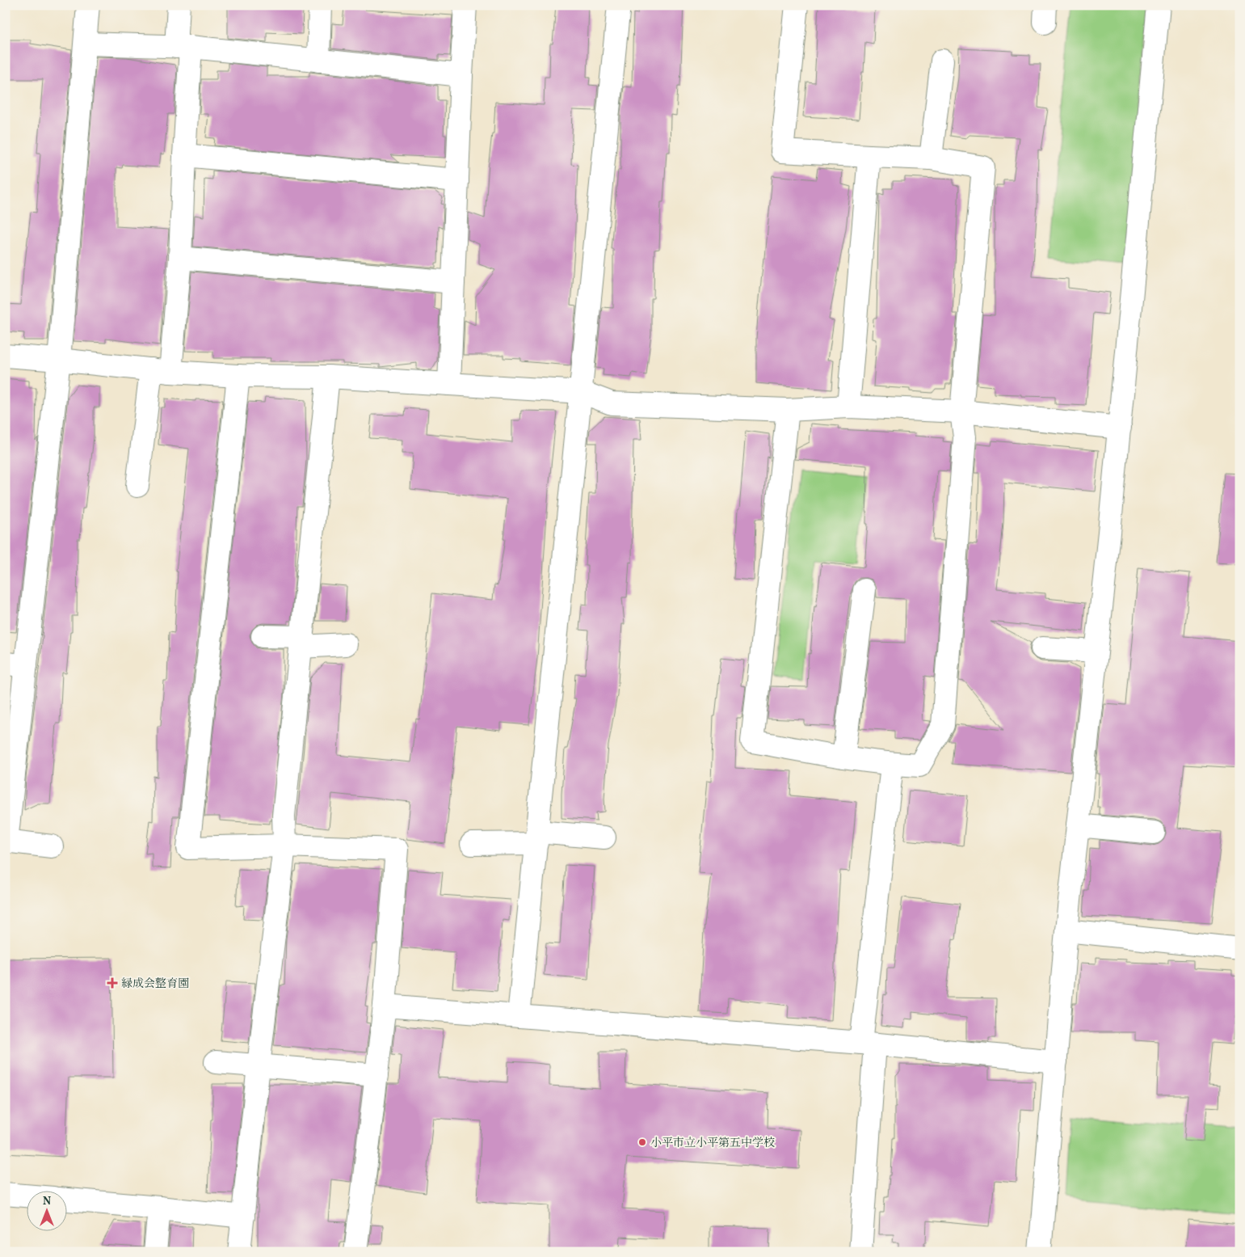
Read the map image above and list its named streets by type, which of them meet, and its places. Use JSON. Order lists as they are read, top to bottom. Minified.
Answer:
{"places":{"health":["緑成会整育園"],"other":["小平市立小平第五中学校"]},"north":"top"}
